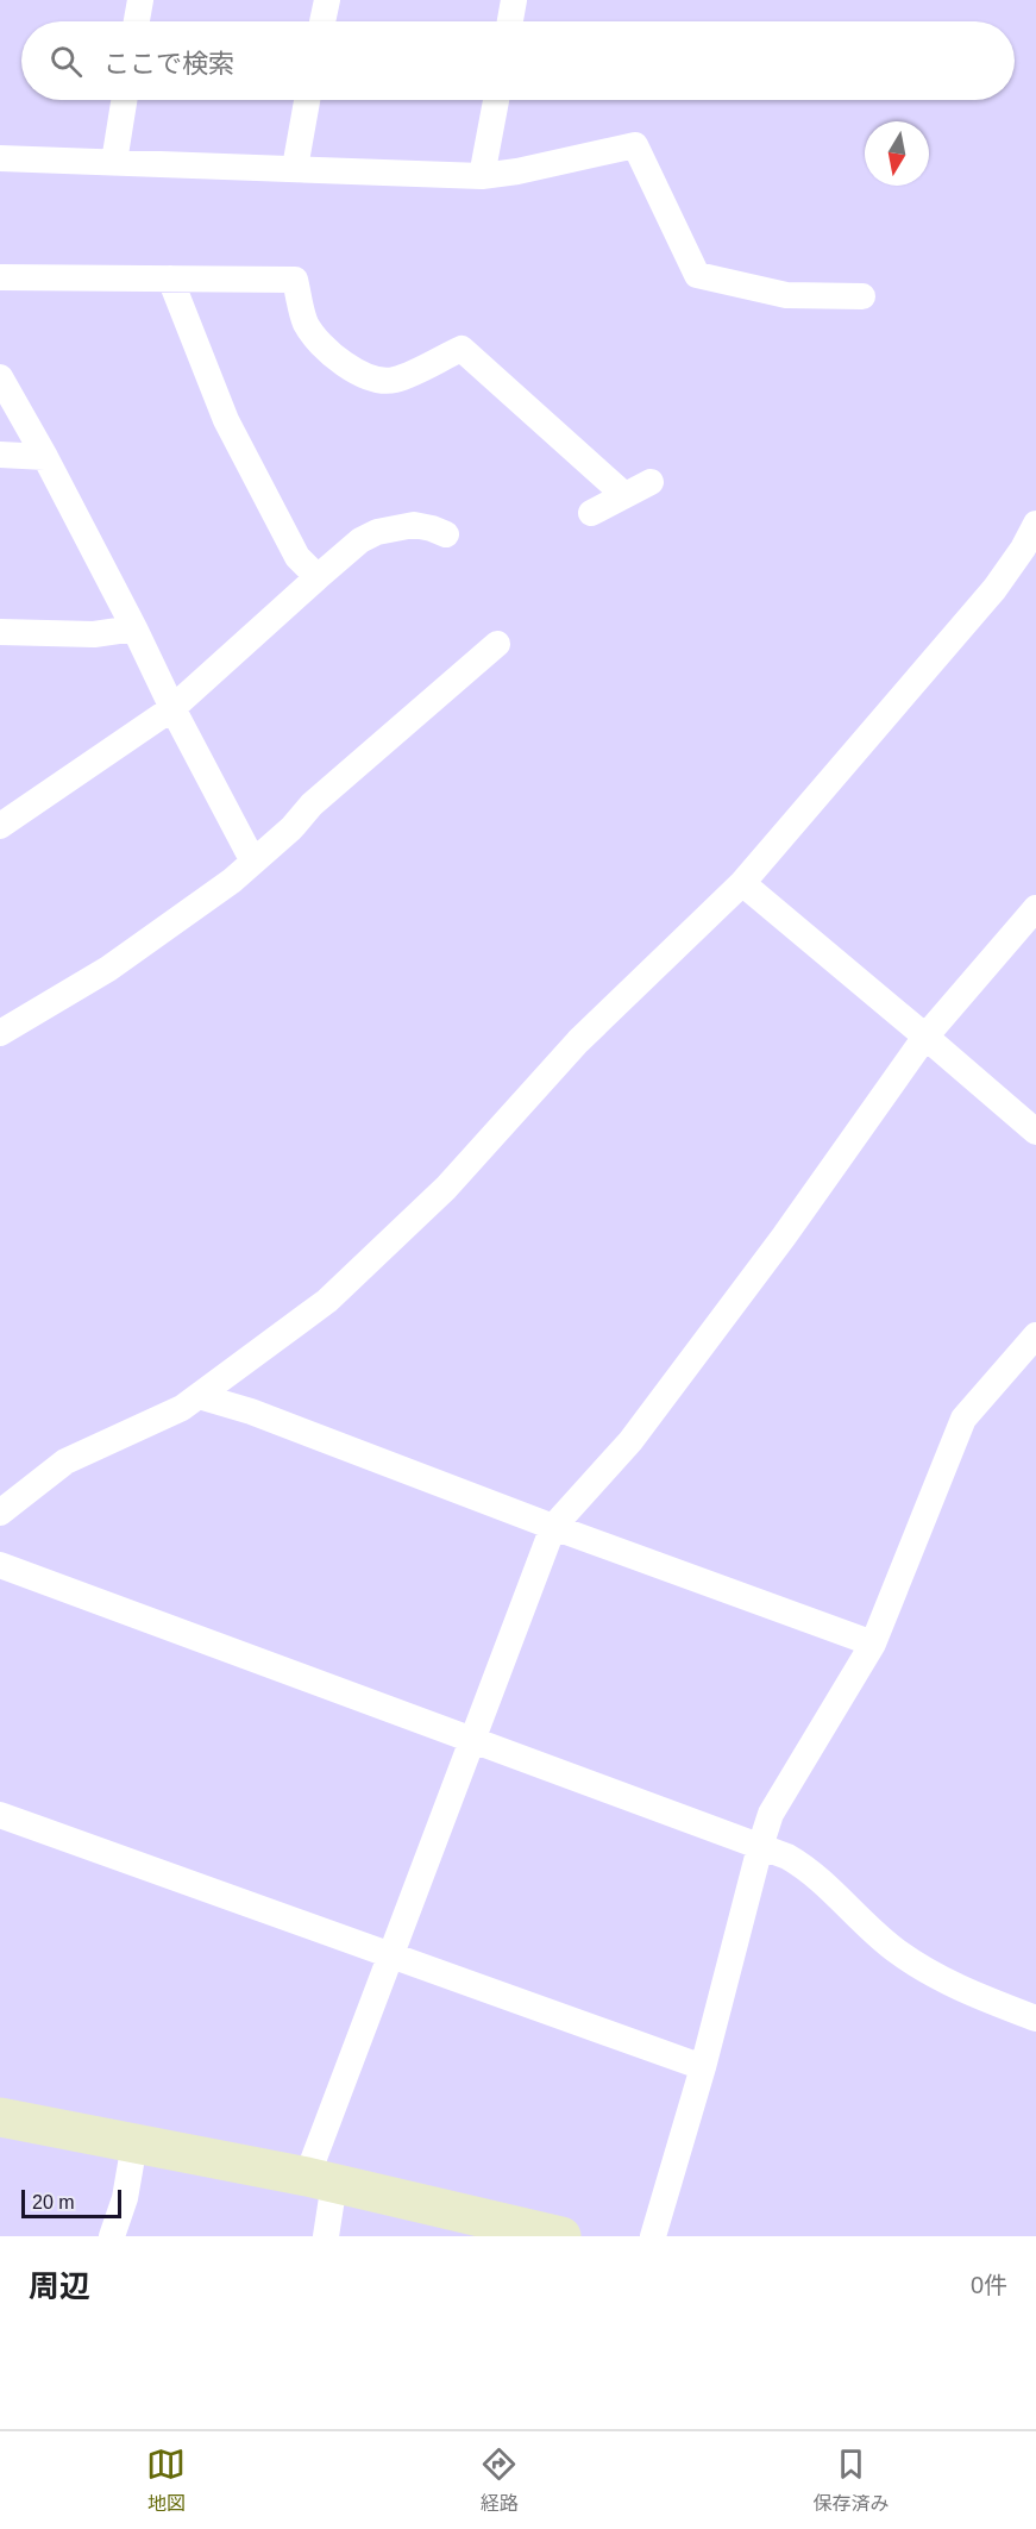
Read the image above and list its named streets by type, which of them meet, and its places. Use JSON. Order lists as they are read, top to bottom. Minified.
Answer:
{"scale_bar":"20 m","north":"bottom","page":{"search":"ここで検索","scale":"20 m","heading":["周辺","0件"],"nav":["地図","経路","保存済み"]}}
